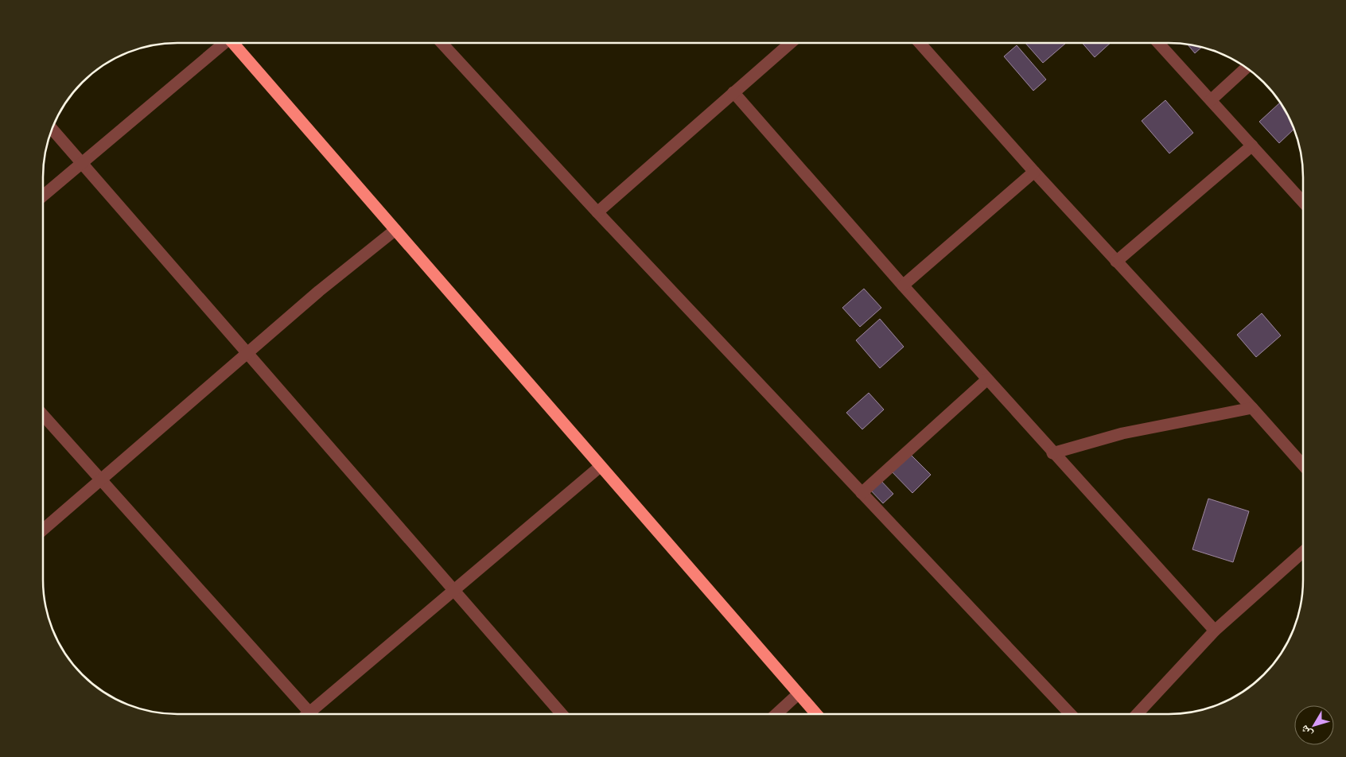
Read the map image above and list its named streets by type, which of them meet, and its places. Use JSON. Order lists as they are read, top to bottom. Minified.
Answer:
{"north":"bottom left"}
